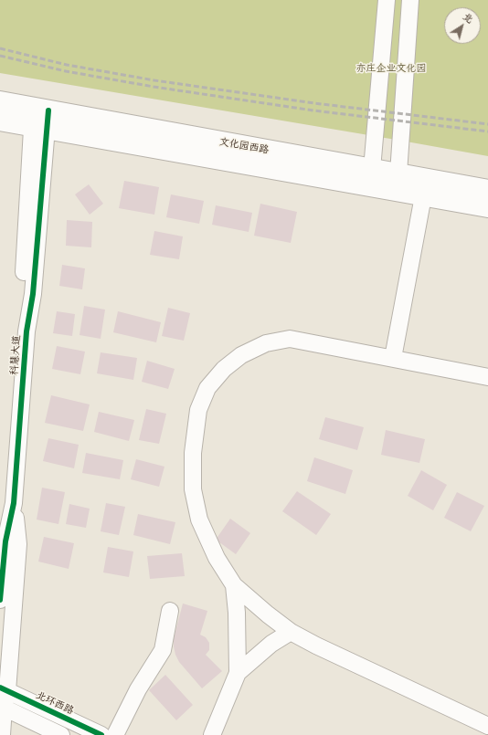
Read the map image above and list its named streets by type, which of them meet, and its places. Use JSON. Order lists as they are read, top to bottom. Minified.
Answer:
{"streets":{"main road":["文化园西路"],"street":["科慧大道","北环西路"]},"crossings":[["文化园西路","科慧大道"],["科慧大道","北环西路"]],"parks":["亦庄企业文化园"],"north":"top right"}
